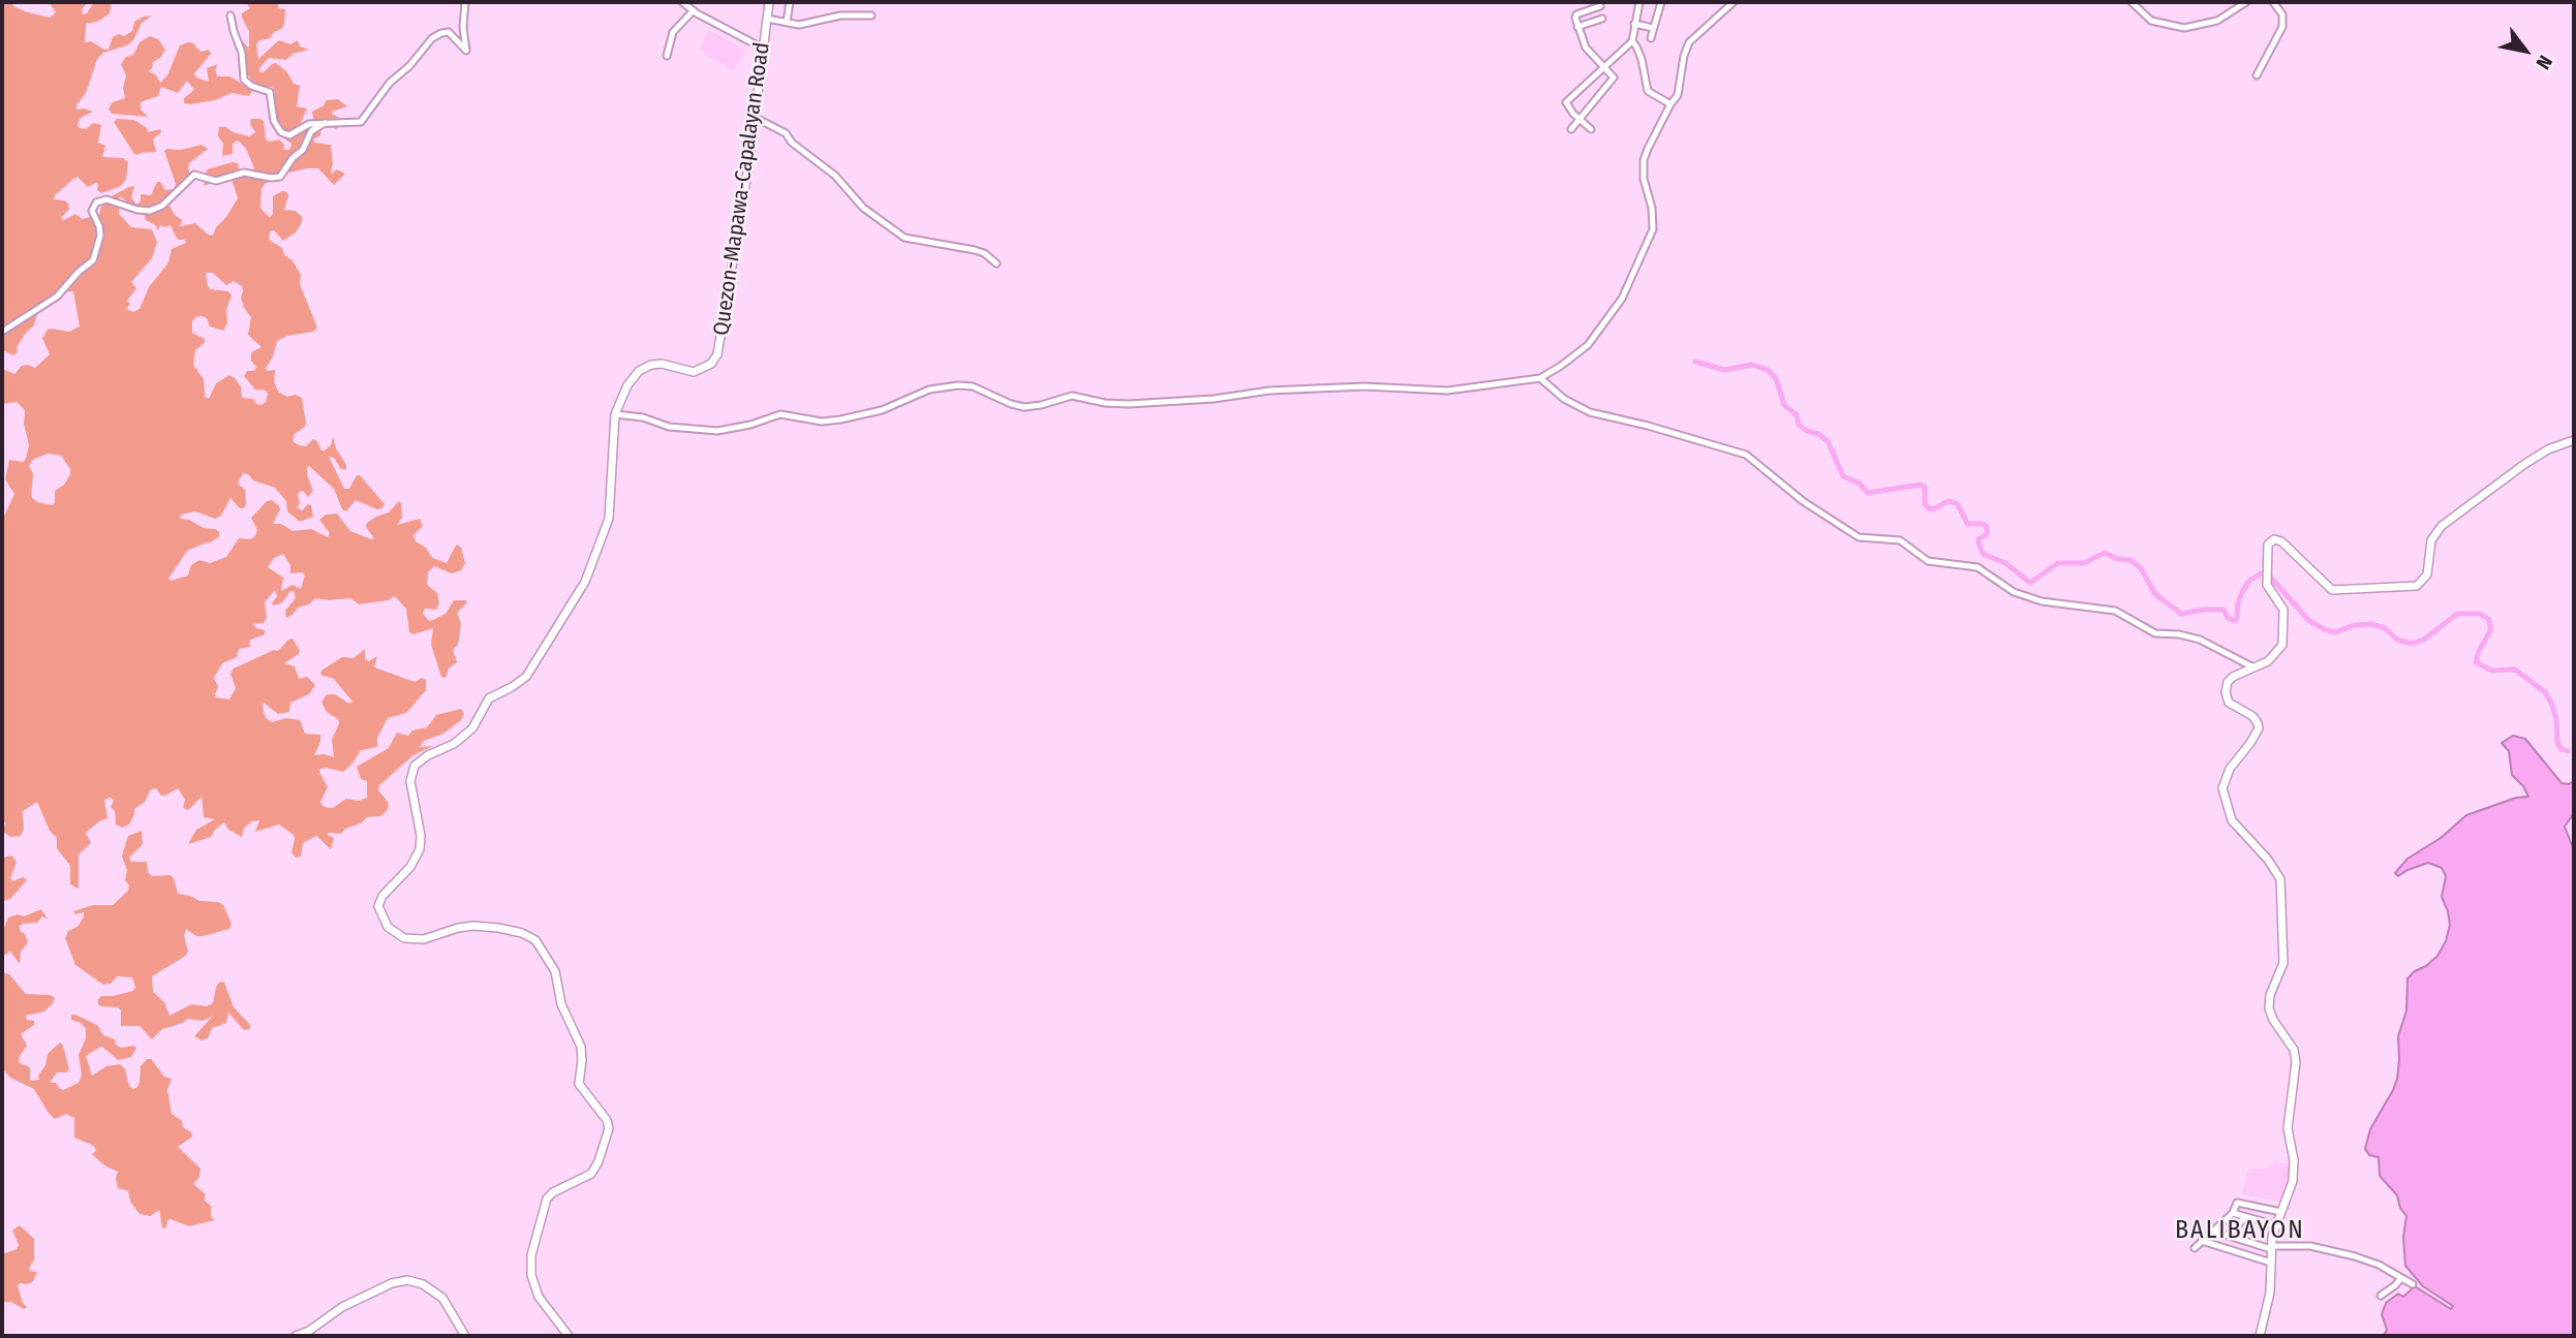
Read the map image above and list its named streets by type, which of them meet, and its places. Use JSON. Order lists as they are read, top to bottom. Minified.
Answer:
{"streets":{"main road":["Quezon-Mapawa-Capalayan Road"]},"districts":["BALIBAYON"],"north":"bottom right"}
